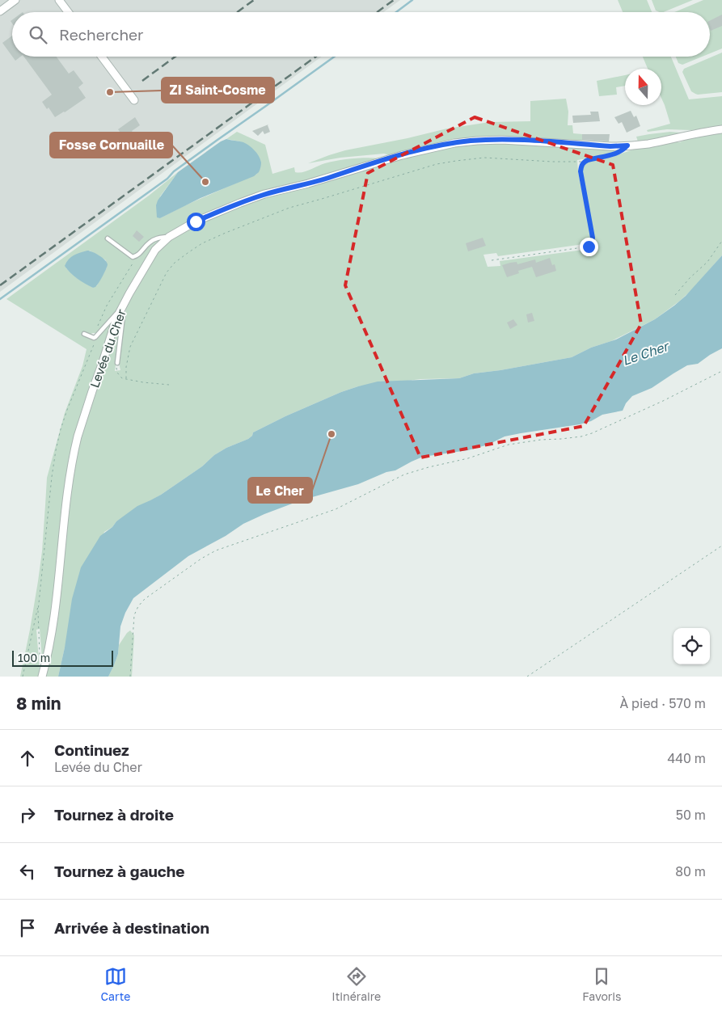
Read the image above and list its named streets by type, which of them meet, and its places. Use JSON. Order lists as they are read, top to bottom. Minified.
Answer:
{"streets":{"street":["Levée du Cher"]},"water":["Le Cher"],"places":["ZI Saint-Cosme","Fosse Cornuaille","Le Cher"],"scale_bar":"100 m","north":"top","page":{"search":"Rechercher","scale":"100 m","heading":["8 min","À pied · 570 m"],"list":[["Continuez","Levée du Cher","440 m"],["Tournez à droite","50 m"],["Tournez à gauche","80 m"],"Arrivée à destination"],"nav":["Carte","Itinéraire","Favoris"]}}
